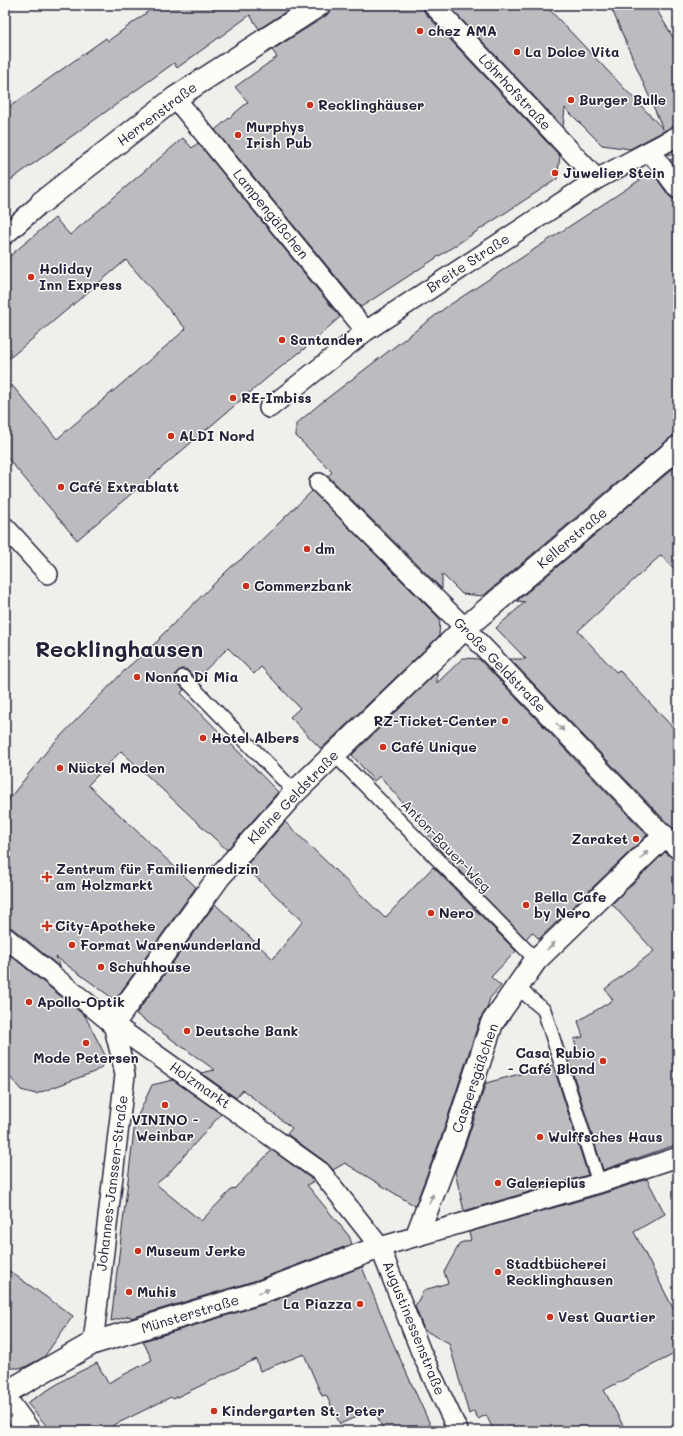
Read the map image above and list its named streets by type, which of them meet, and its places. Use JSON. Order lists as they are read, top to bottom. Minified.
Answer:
{"streets":{"street":["Löhrhofstraße","Herrenstraße","Lampengäßchen","Breite Straße","Kellerstraße","Große Geldstraße","Kleine Geldstraße","Caspersgäßchen","Holzmarkt","Johannes-Janssen-Straße","Münsterstraße","Augustinessenstraße"],"lane":["Anton-Bauer-Weg"]},"crossings":[["Löhrhofstraße","Breite Straße"],["Herrenstraße","Lampengäßchen"],["Lampengäßchen","Breite Straße"],["Kellerstraße","Große Geldstraße"],["Kellerstraße","Kleine Geldstraße"],["Große Geldstraße","Kleine Geldstraße"],["Große Geldstraße","Caspersgäßchen"],["Kleine Geldstraße","Anton-Bauer-Weg"],["Kleine Geldstraße","Holzmarkt"],["Kleine Geldstraße","Johannes-Janssen-Straße"],["Anton-Bauer-Weg","Caspersgäßchen"],["Holzmarkt","Johannes-Janssen-Straße"],["Holzmarkt","Münsterstraße"],["Holzmarkt","Augustinessenstraße"],["Johannes-Janssen-Straße","Münsterstraße"],["Münsterstraße","Augustinessenstraße"]],"one_way":["Große Geldstraße","Caspersgäßchen","Münsterstraße"],"districts":["Recklinghausen"],"places":{"other":["chez AMA","La Dolce Vita","Burger Bulle","Recklinghäuser","Murphys Irish Pub","Juwelier Stein","Holiday Inn Express","Santander","RE-Imbiss","ALDI Nord","Café Extrablatt","dm","Commerzbank","Nonna Di Mia","RZ-Ticket-Center","Hotel Albers","Café Unique","Nückel Moden","Zaraket","Bella Cafe by Nero","Nero","Format Warenwunderland","Schuhhouse","Apollo-Optik","Deutsche Bank","Mode Petersen","Casa Rubio - Café Blond","VININO - Weinbar","Wulffsches Haus","Galerieplus","Museum Jerke","Stadtbücherei Recklinghausen","Muhis","La Piazza","Vest Quartier","Kindergarten St. Peter"],"health":["Zentrum für Familienmedizin am Holzmarkt","City-Apotheke"]}}
